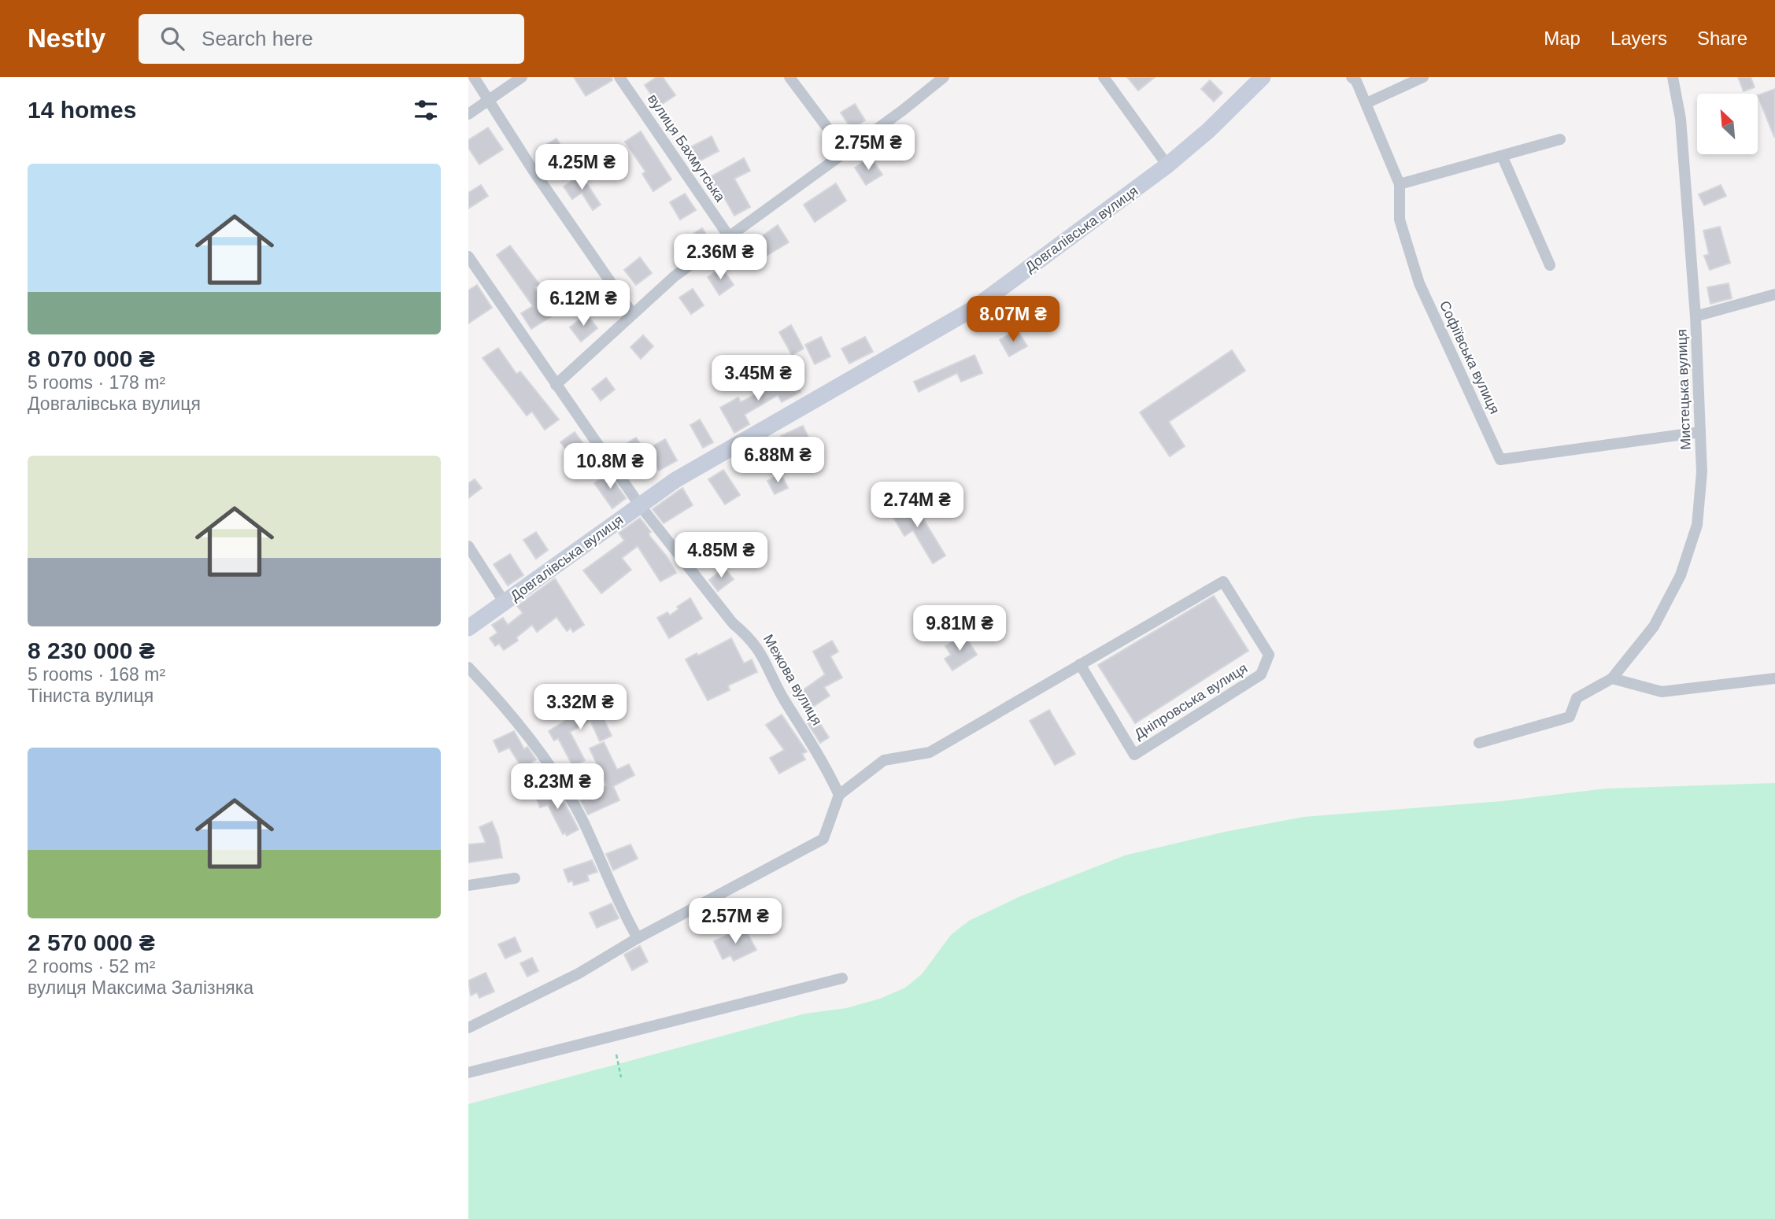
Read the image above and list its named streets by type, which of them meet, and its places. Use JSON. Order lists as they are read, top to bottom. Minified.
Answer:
{"streets":{"street":["вулиця Бахмутська","Довгалівська вулиця","Софіївська вулиця","Мистецька вулиця","Межова вулиця","Дніпровська вулиця"]},"crossings":[["Довгалівська вулиця","Межова вулиця"],["Софіївська вулиця","Мистецька вулиця"],["Межова вулиця","Дніпровська вулиця"]],"north":"top left","page":{"header":"Nestly","search":"Search here","nav":["Map","Layers","Share"],"heading":"14 homes","price":["2.75M ₴","4.25M ₴","2.36M ₴","6.12M ₴","8.07M ₴","3.45M ₴","6.88M ₴","10.8M ₴","2.74M ₴","4.85M ₴","9.81M ₴","3.32M ₴","8.23M ₴","2.57M ₴"],"list":[{"name":"8 070 000 ₴","note":"5 rooms · 178 m² · Довгалівська вулиця"},{"name":"8 230 000 ₴","note":"5 rooms · 168 m² · Тіниста вулиця"},{"name":"2 570 000 ₴","note":"2 rooms · 52 m² · вулиця Максима Залізняка"}]}}
